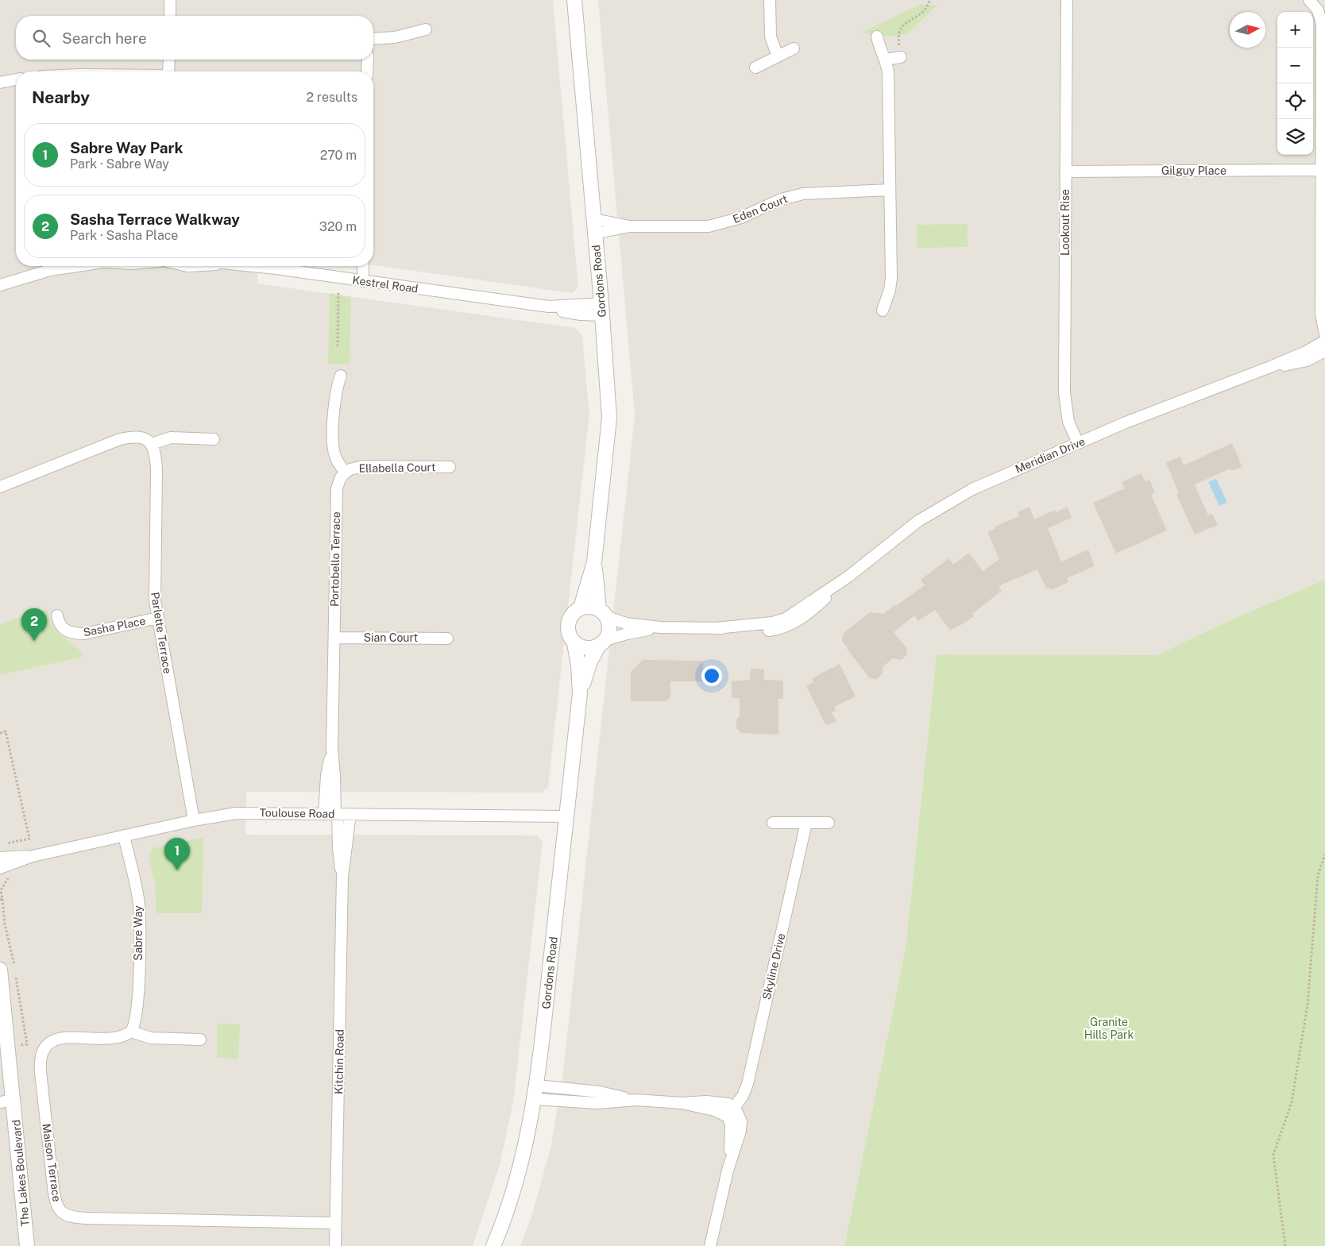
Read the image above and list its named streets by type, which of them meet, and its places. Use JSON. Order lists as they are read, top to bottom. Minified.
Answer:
{"streets":{"street":["Gilguy Place","Eden Court","Lookout Rise","Gordons Road","Kestrel Road","Meridian Drive","Ellabella Court","Portobello Terrace","Sasha Place","Parlette Terrace","Sian Court","Toulouse Road","Sabre Way","Skyline Drive","Kitchin Road","Maison Terrace","The Lakes Boulevard"]},"crossings":[["Gilguy Place","Lookout Rise"],["Eden Court","Gordons Road"],["Lookout Rise","Meridian Drive"],["Gordons Road","Kestrel Road"],["Gordons Road","Meridian Drive"],["Gordons Road","Toulouse Road"],["Ellabella Court","Portobello Terrace"],["Portobello Terrace","Sian Court"],["Portobello Terrace","Toulouse Road"],["Portobello Terrace","Kitchin Road"],["Sasha Place","Parlette Terrace"],["Parlette Terrace","Toulouse Road"],["Toulouse Road","Sabre Way"],["Toulouse Road","Kitchin Road"],["Sabre Way","Maison Terrace"],["Kitchin Road","Maison Terrace"]],"parks":["Granite Hills Park"],"north":"right","page":{"map_buttons":["+","−"],"search":"Search here","heading":["Nearby","2 results"],"list":[{"mark":"1","name":"Sabre Way Park","note":"Park · Sabre Way","value":"270 m"},{"mark":"2","name":"Sasha Terrace Walkway","note":"Park · Sasha Place","value":"320 m"}],"pins":["2","1"]}}
